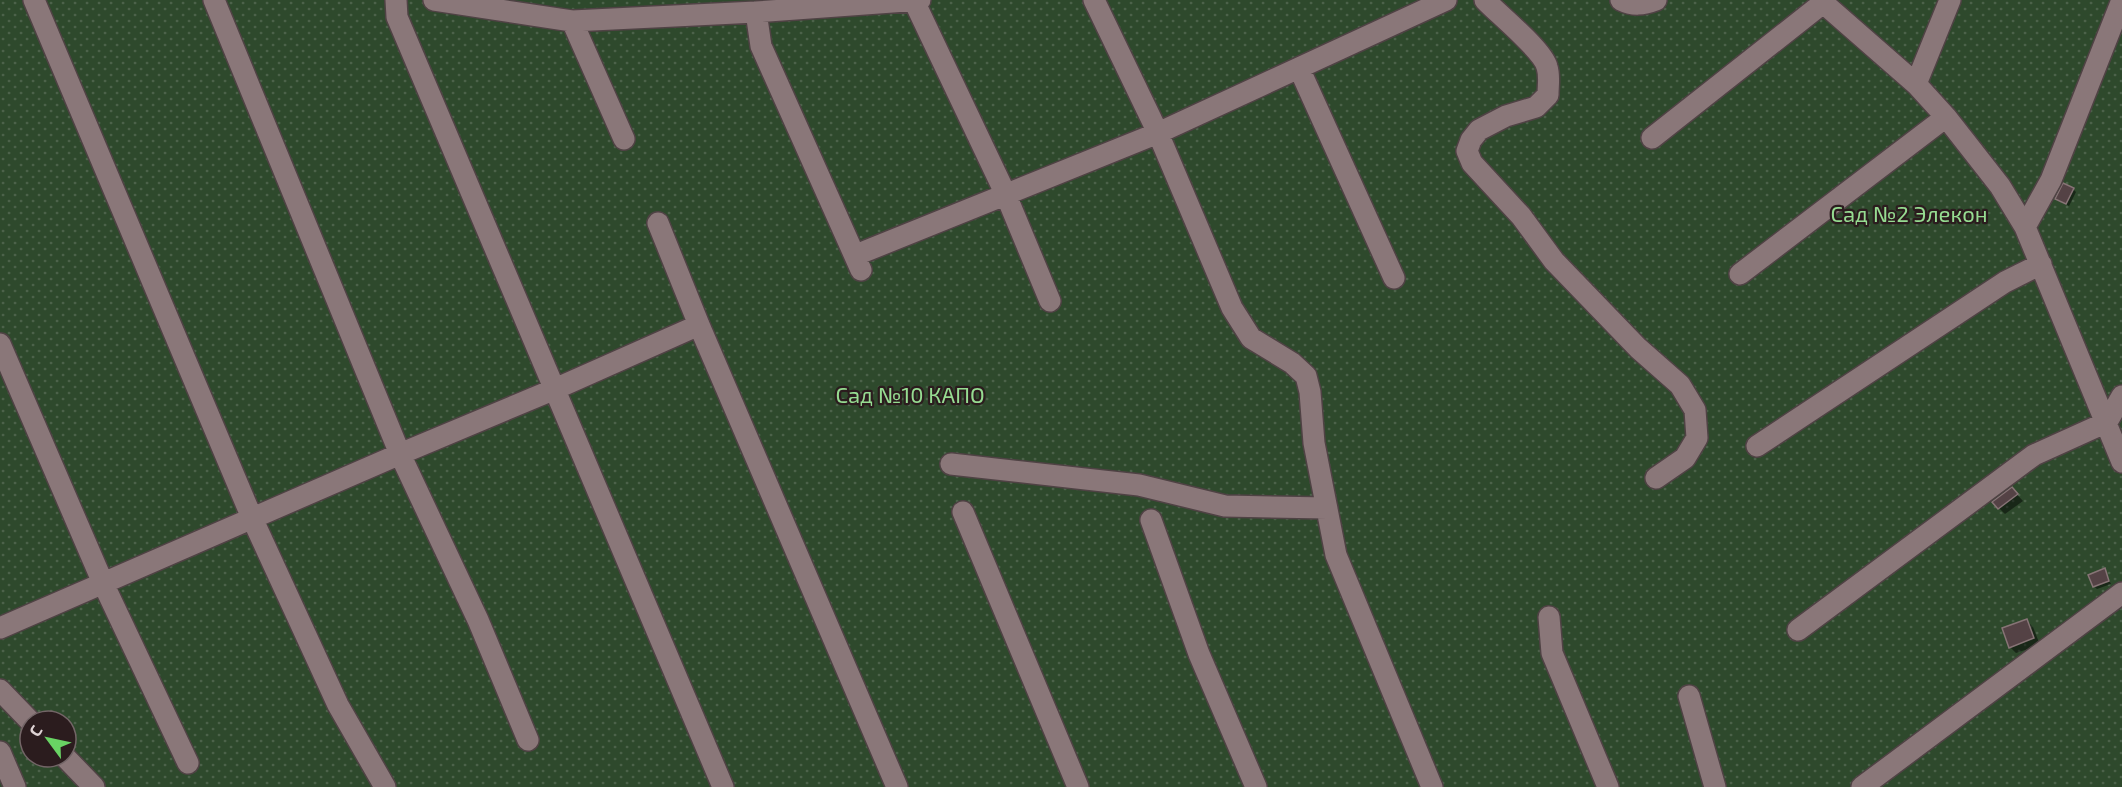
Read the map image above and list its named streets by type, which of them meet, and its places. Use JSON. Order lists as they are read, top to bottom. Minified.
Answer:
{"parks":["Сад №2 Элекон","Сад №10 КАПО"],"north":"top left"}
